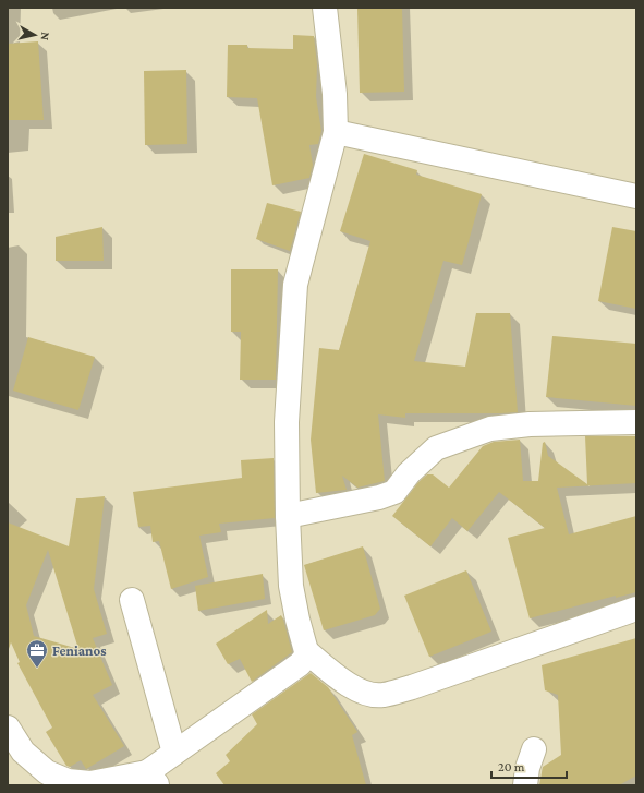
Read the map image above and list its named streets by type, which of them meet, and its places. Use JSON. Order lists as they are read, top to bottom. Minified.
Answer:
{"places":{"office":["Fenianos"]},"scale_bar":"20 m","north":"right"}
